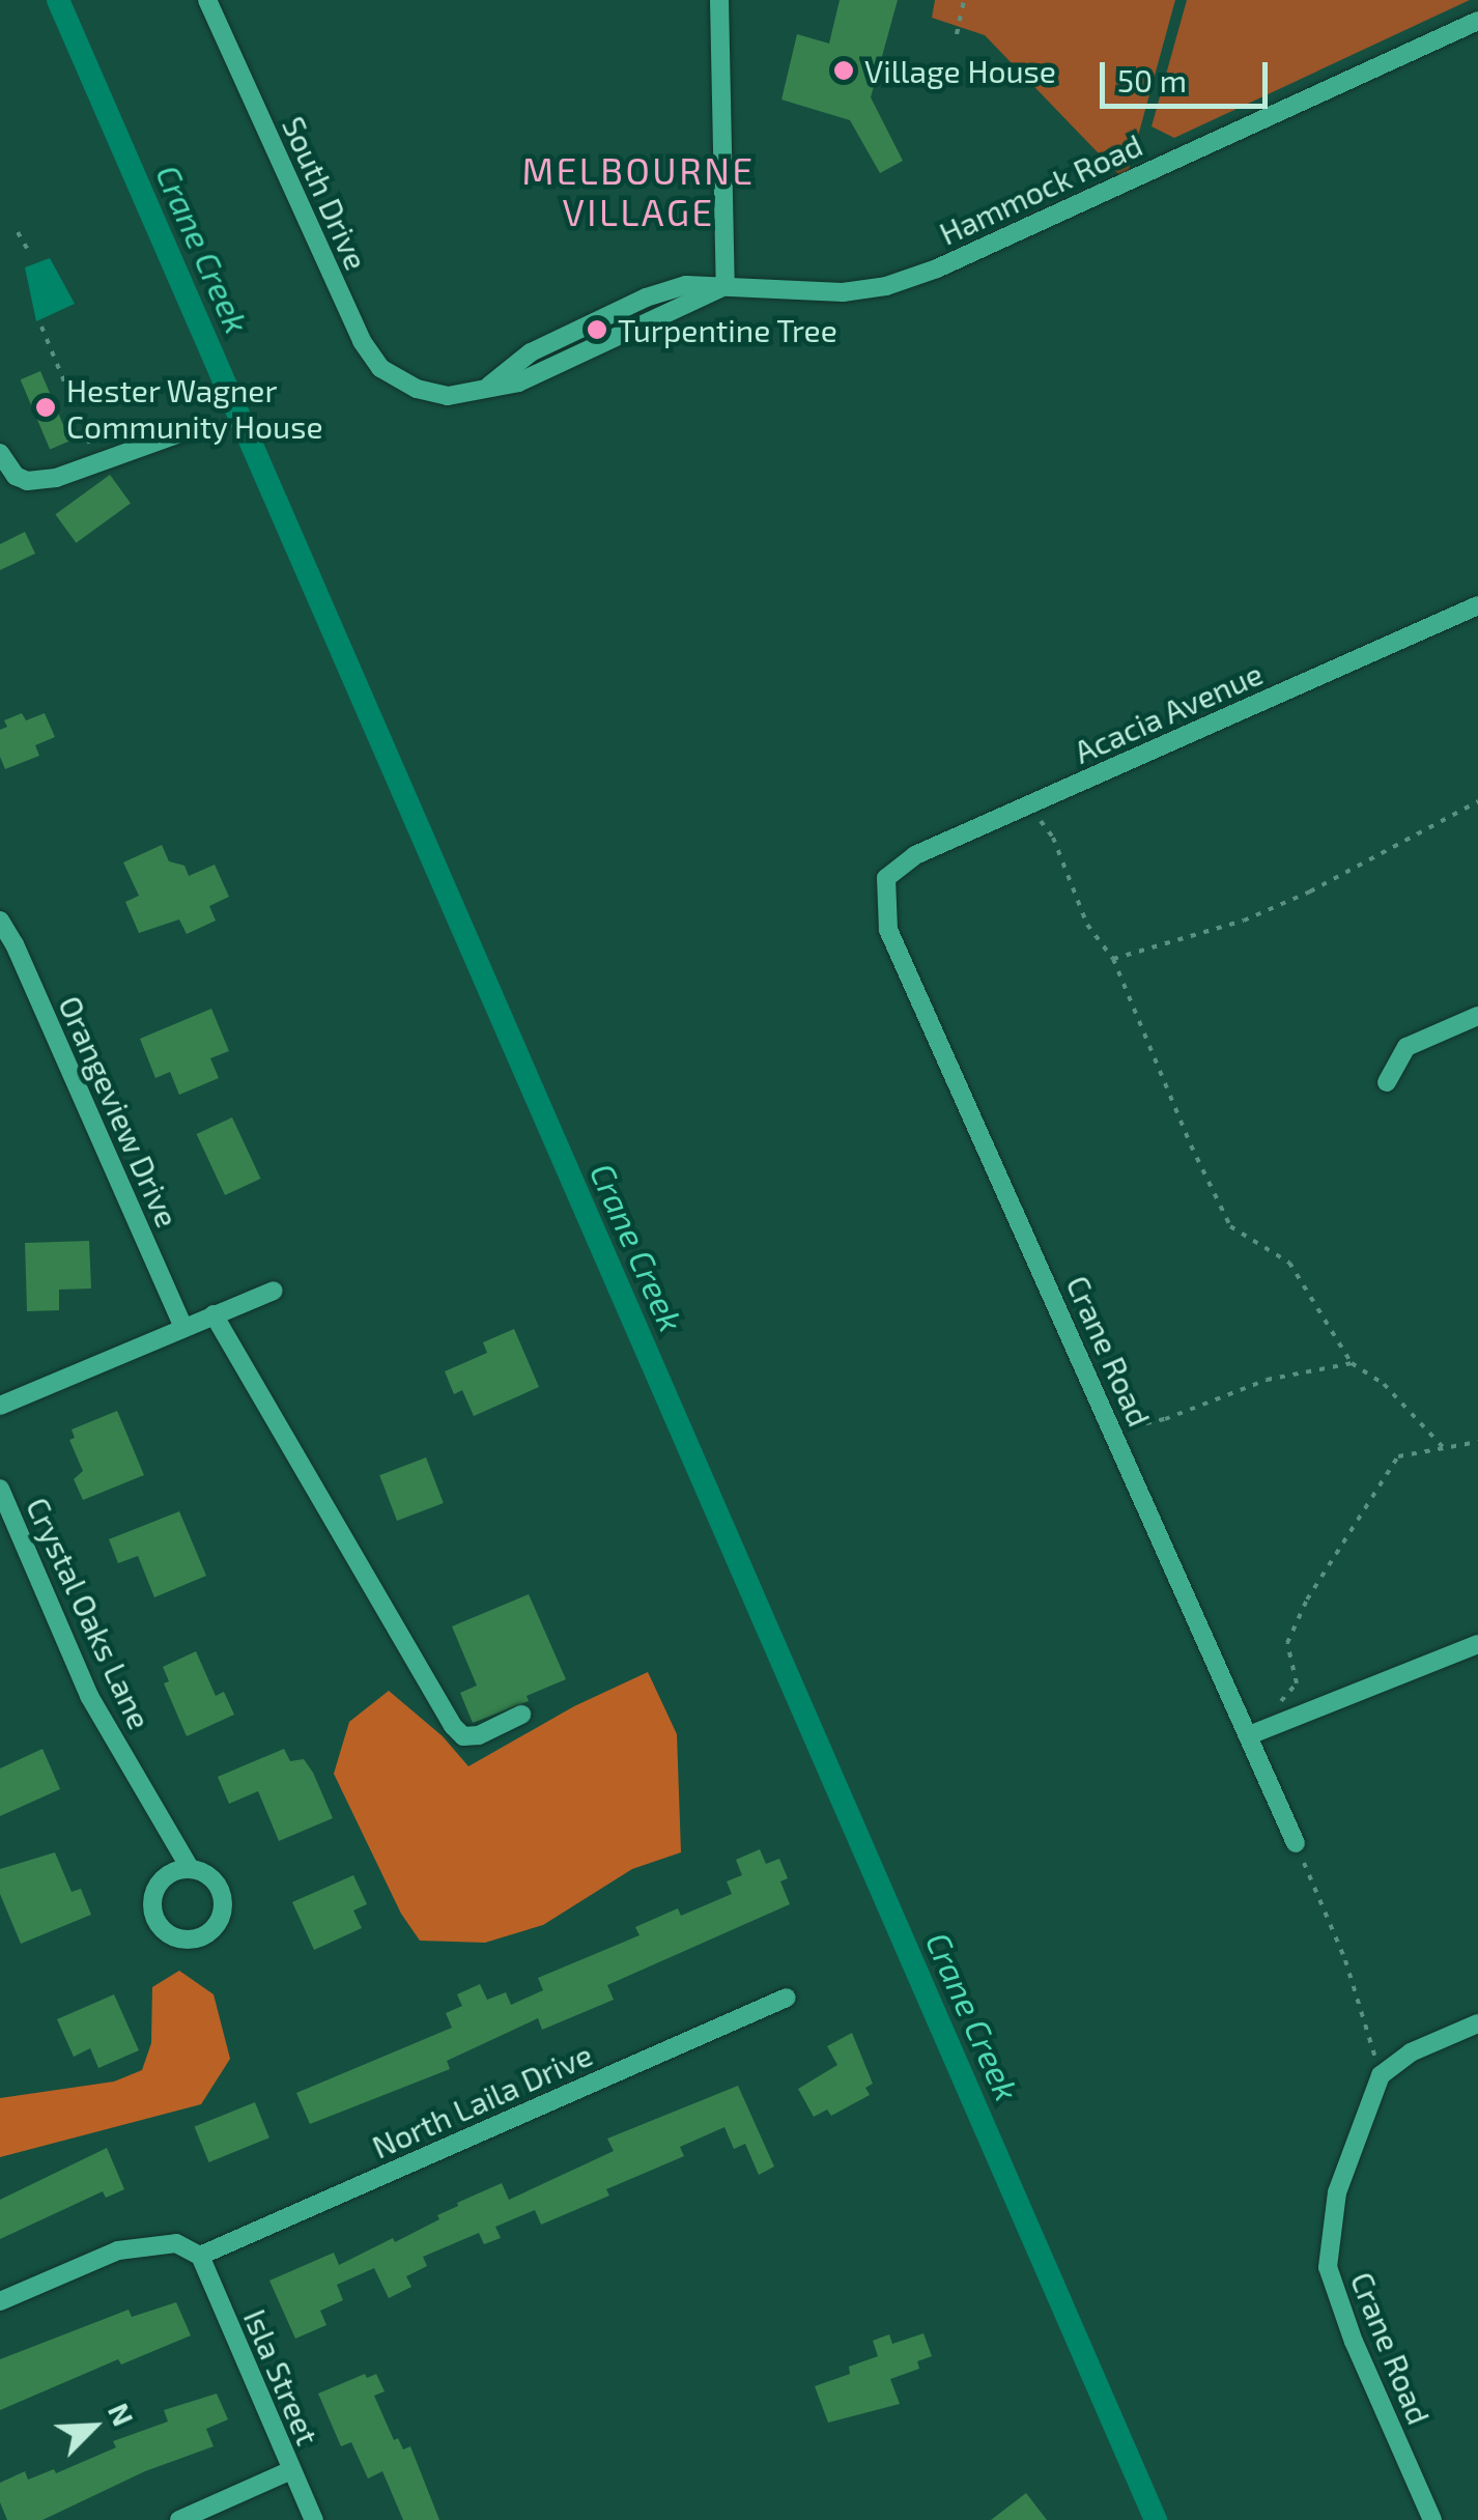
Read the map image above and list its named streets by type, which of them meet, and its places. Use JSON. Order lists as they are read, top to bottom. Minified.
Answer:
{"streets":{"street":["Hammock Road","South Drive","Acacia Avenue","Orangeview Drive","Crane Road","Crystal Oaks Lane","North Laila Drive","Isla Street"]},"crossings":[["Hammock Road","South Drive"],["Acacia Avenue","Crane Road"],["North Laila Drive","Isla Street"]],"districts":["MELBOURNE VILLAGE"],"water":["Crane Creek"],"places":["Village House","Turpentine Tree","Hester Wagner Community House"],"scale_bar":"50 m","north":"top right"}
